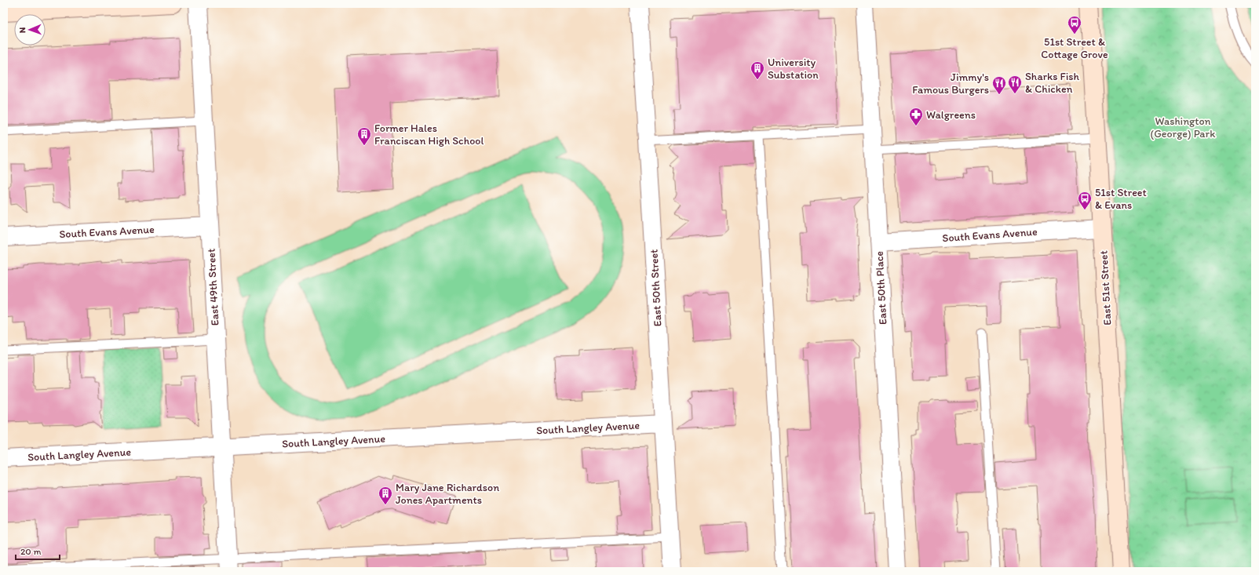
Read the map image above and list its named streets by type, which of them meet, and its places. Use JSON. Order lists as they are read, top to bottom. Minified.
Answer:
{"streets":{"main road":["East 51st Street"],"street":["South Evans Avenue","East 49th Street","East 50th Street","East 50th Place","South Langley Avenue"]},"crossings":[["South Evans Avenue","East 49th Street"],["South Evans Avenue","East 50th Place"],["South Evans Avenue","East 51st Street"],["East 49th Street","South Langley Avenue"],["East 50th Street","South Langley Avenue"]],"parks":["Washington (George) Park"],"places":{"bus stop":["51st Street & Cottage Grove","51st Street & Evans"],"building":["University Substation","Former Hales Franciscan High School","Mary Jane Richardson Jones Apartments"],"restaurant":["Sharks Fish & Chicken","Jimmy's Famous Burgers"],"pharmacy":["Walgreens"]},"scale_bar":"20 m","north":"left"}
